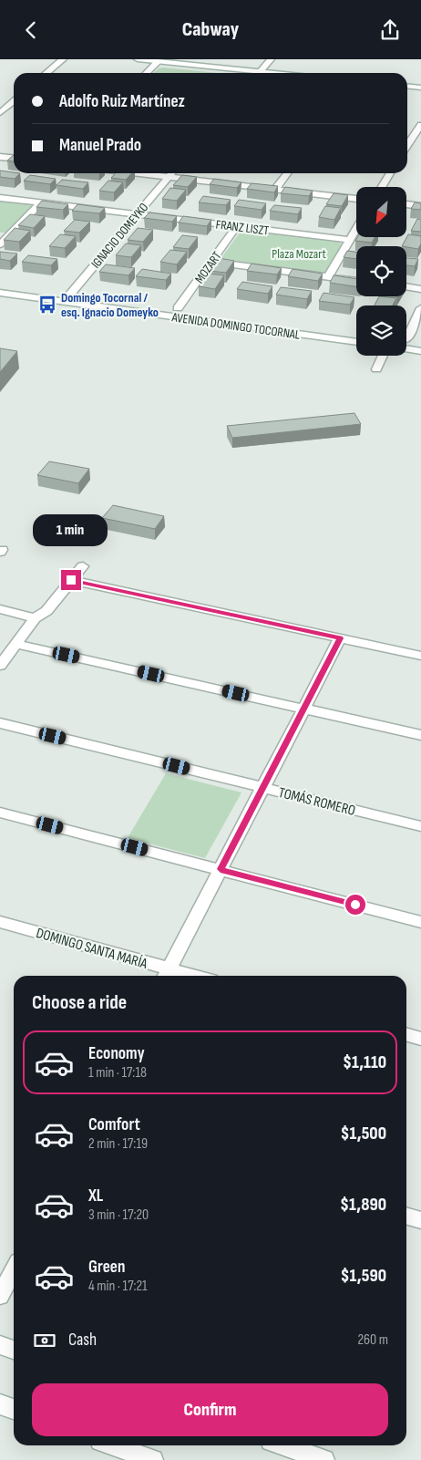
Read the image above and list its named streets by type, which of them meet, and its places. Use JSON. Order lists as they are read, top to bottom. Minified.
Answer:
{"streets":{"street":["FRANZ LISZT","IGNACIO DOMEYKO","MOZART","AVENIDA DOMINGO TOCORNAL","TOMÁS ROMERO","DOMINGO SANTA MARÍA"]},"crossings":[["FRANZ LISZT","IGNACIO DOMEYKO"],["FRANZ LISZT","MOZART"],["IGNACIO DOMEYKO","AVENIDA DOMINGO TOCORNAL"],["MOZART","AVENIDA DOMINGO TOCORNAL"]],"parks":["Plaza Mozart"],"places":{"bus stop":["Domingo Tocornal / esq. Ignacio Domeyko"]},"north":"bottom left","page":{"header":"Cabway","banner":["Adolfo Ruiz Martínez","Manuel Prado"],"bubble":"1 min","heading":"Choose a ride","list":[{"name":"Economy","note":"1 min · 17:18","value":"$1,110"},{"name":"Comfort","note":"2 min · 17:19","value":"$1,500"},{"name":"XL","note":"3 min · 17:20","value":"$1,890"},{"name":"Green","note":"4 min · 17:21","value":"$1,590"}],"pay":["Cash","260 m"],"buttons":"Confirm"}}
